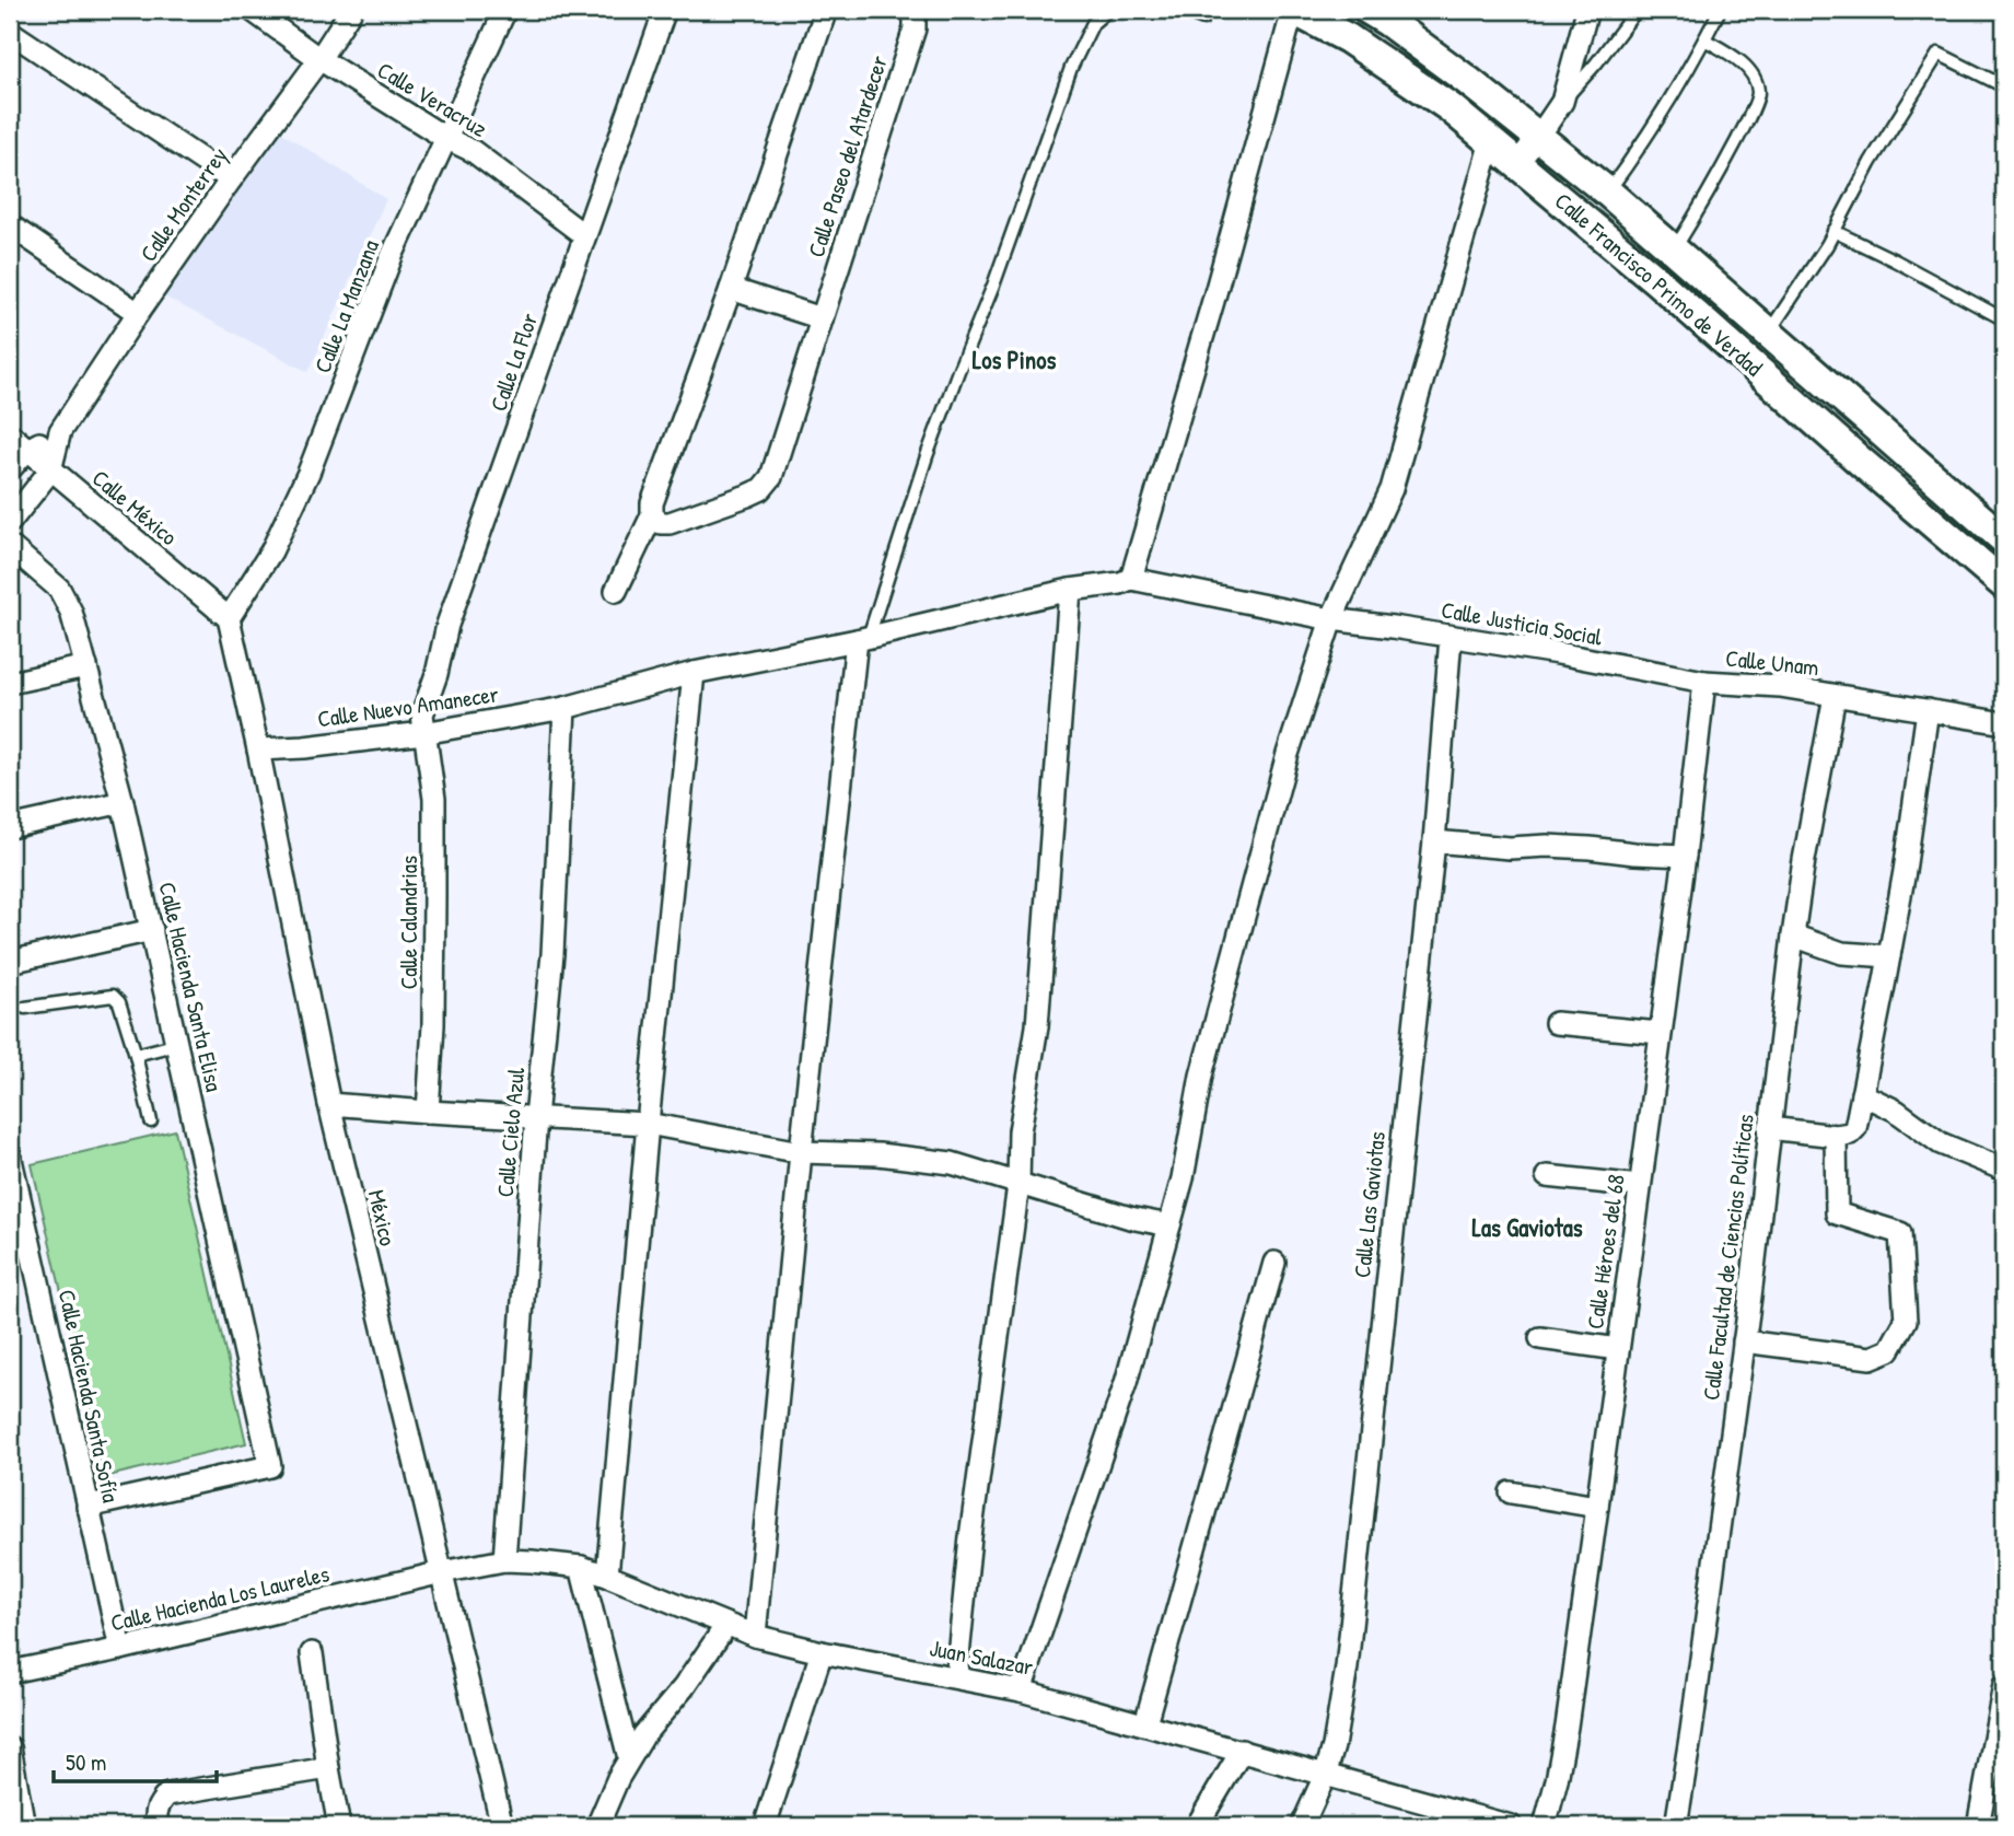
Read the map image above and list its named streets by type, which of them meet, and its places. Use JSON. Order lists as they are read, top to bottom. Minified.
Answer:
{"streets":{"main road":["Calle Francisco Primo de Verdad"],"street":["Calle Veracruz","Calle Paseo del Atardecer","Calle Monterrey","Calle La Manzana","Calle La Flor","Calle México","Calle Justicia Social","Calle Unam","Calle Nuevo Amanecer","Calle Calandrias","Calle Hacienda Santa Elisa","Calle Cielo Azul","Calle Las Gaviotas","México","Calle Héroes del 68","Calle Facultad de Ciencias Políticas","Calle Hacienda Santa Sofía","Calle Hacienda Los Laureles","Juan Salazar"]},"crossings":[["Calle Veracruz","Calle Monterrey"],["Calle Veracruz","Calle La Manzana"],["Calle Veracruz","Calle La Flor"],["Calle Monterrey","Calle México"],["Calle La Manzana","Calle México"],["Calle La Manzana","México"],["Calle La Flor","Calle Nuevo Amanecer"],["Calle La Flor","Calle Calandrias"],["Calle México","México"],["Calle Justicia Social","Calle Unam"],["Calle Justicia Social","Calle Nuevo Amanecer"],["Calle Justicia Social","Calle Las Gaviotas"],["Calle Justicia Social","Calle Héroes del 68"],["Calle Unam","Calle Héroes del 68"],["Calle Unam","Calle Facultad de Ciencias Políticas"],["Calle Nuevo Amanecer","Calle Calandrias"],["Calle Nuevo Amanecer","Calle Cielo Azul"],["Calle Nuevo Amanecer","México"],["Calle Hacienda Santa Elisa","Calle Hacienda Santa Sofía"],["Calle Cielo Azul","Juan Salazar"],["Calle Las Gaviotas","Juan Salazar"],["México","Calle Hacienda Los Laureles"],["México","Juan Salazar"],["Calle Hacienda Santa Sofía","Calle Hacienda Los Laureles"],["Calle Hacienda Los Laureles","Juan Salazar"]],"districts":["Los Pinos","Las Gaviotas"],"scale_bar":"50 m"}
